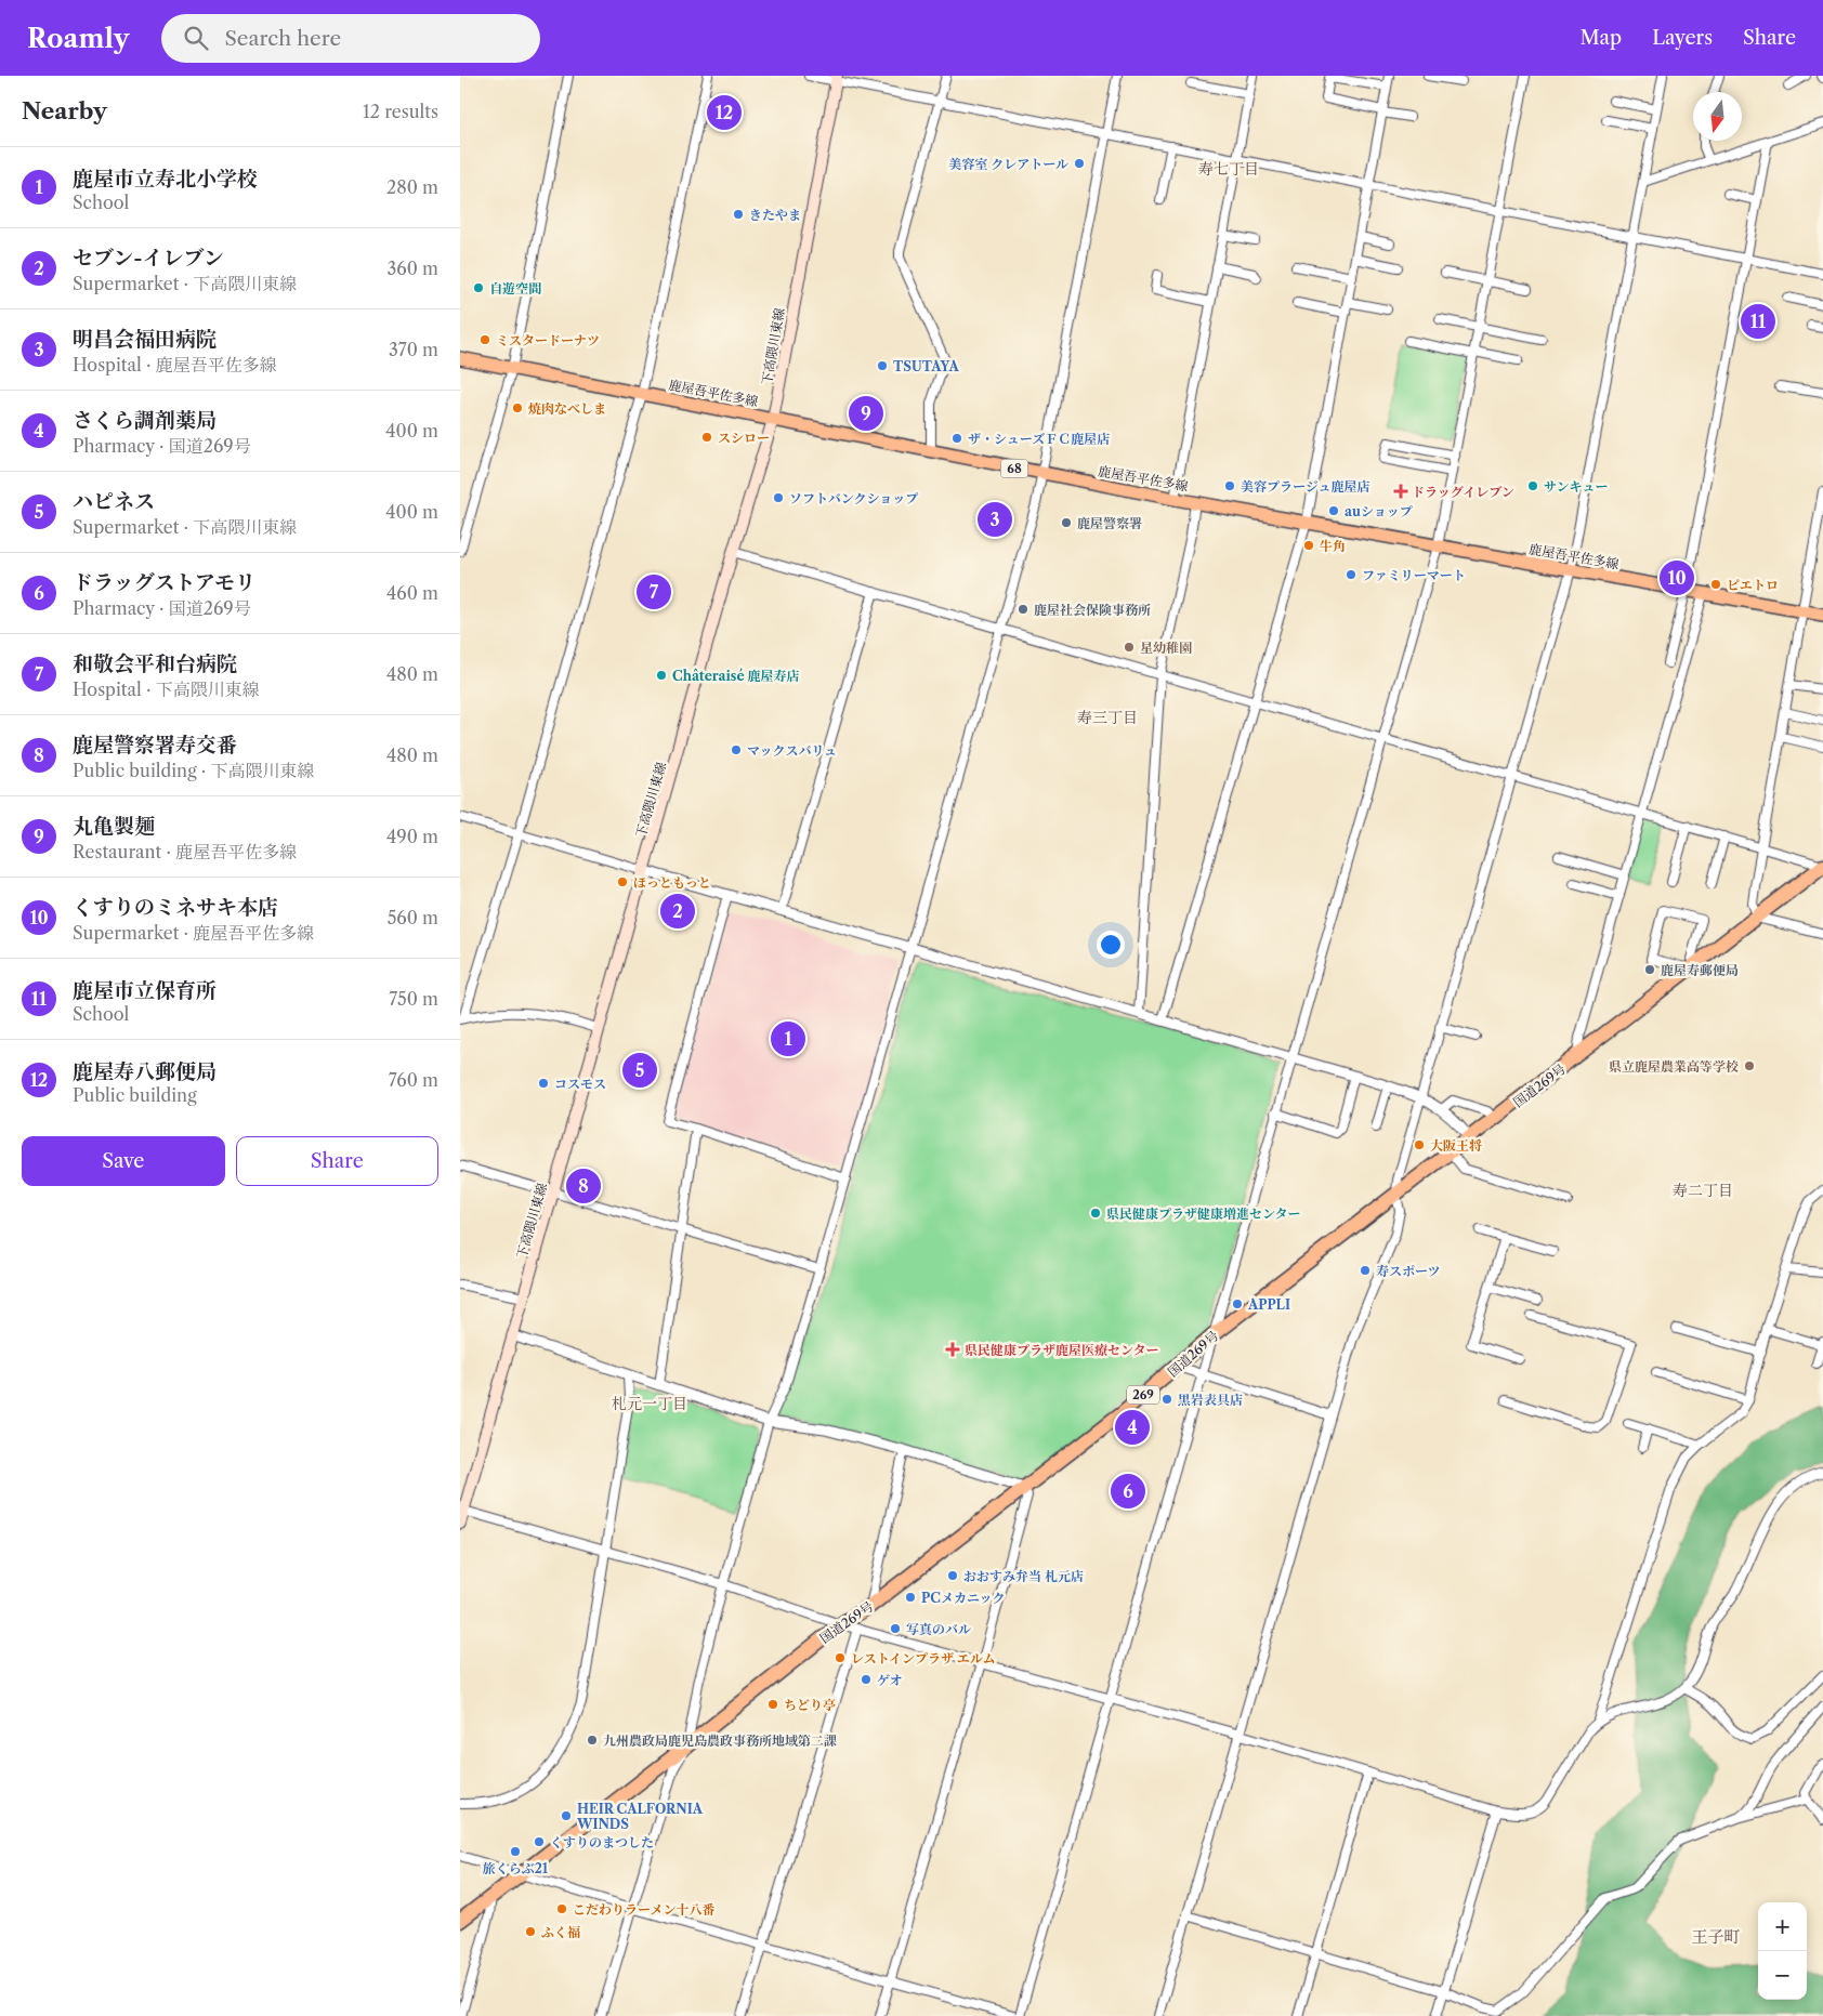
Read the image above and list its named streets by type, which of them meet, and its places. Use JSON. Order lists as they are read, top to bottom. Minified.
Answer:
{"streets":{"highway":["国道269号","269"],"main road":["下高隈川東線","鹿屋吾平佐多線","68"]},"crossings":[["下高隈川東線","鹿屋吾平佐多線"]],"districts":["寿七丁目","寿三丁目","寿二丁目","札元一丁目","王子町"],"places":{"other":["美容室 クレアトール","きたやま","自遊空間","ミスタードーナツ","TSUTAYA","焼肉なべしま","スシロー","ザ・シューズＦＣ鹿屋店","美容プラージュ鹿屋店","サンキュー","ソフトバンクショップ","auショップ","鹿屋警察署","牛角","ファミリーマート","ピエトロ","鹿屋社会保険事務所","星幼稚園","Châteraisé 鹿屋寿店","マックスバリュ","ほっともっと","鹿屋寿郵便局","県立鹿屋農業高等学校","コスモス","大阪王将","県民健康プラザ健康増進センター","寿スポーツ","APPLI","黒岩表具店","おおすみ弁当 札元店","PCメカニック","写真のバル","レストインプラザ エルム","ゲオ","ちどり亭","九州農政局鹿児島農政事務所地域第二課","HEIR CALFORNIA WINDS","くすりのまつした","旅くらぶ21","こだわりラーメン十八番","ふく福"],"health":["ドラッグイレブン","県民健康プラザ鹿屋医療センター"]},"north":"bottom","page":{"header":"Roamly","search":"Search here","nav":["Map","Layers","Share"],"heading":["Nearby","12 results"],"pins":["12","11","9","3","10","7","2","1","5","8","4","6"],"list":[{"mark":"1","name":"鹿屋市立寿北小学校","note":"School","value":"280 m"},{"mark":"2","name":"セブン-イレブン","note":"Supermarket · 下高隈川東線","value":"360 m"},{"mark":"3","name":"明昌会福田病院","note":"Hospital · 鹿屋吾平佐多線","value":"370 m"},{"mark":"4","name":"さくら調剤薬局","note":"Pharmacy · 国道269号","value":"400 m"},{"mark":"5","name":"ハピネス","note":"Supermarket · 下高隈川東線","value":"400 m"},{"mark":"6","name":"ドラッグストアモリ","note":"Pharmacy · 国道269号","value":"460 m"},{"mark":"7","name":"和敬会平和台病院","note":"Hospital · 下高隈川東線","value":"480 m"},{"mark":"8","name":"鹿屋警察署寿交番","note":"Public building · 下高隈川東線","value":"480 m"},{"mark":"9","name":"丸亀製麺","note":"Restaurant · 鹿屋吾平佐多線","value":"490 m"},{"mark":"10","name":"くすりのミネサキ本店","note":"Supermarket · 鹿屋吾平佐多線","value":"560 m"},{"mark":"11","name":"鹿屋市立保育所","note":"School","value":"750 m"},{"mark":"12","name":"鹿屋寿八郵便局","note":"Public building","value":"760 m"}],"buttons":["Save","Share"],"map_buttons":["+","−"]}}
